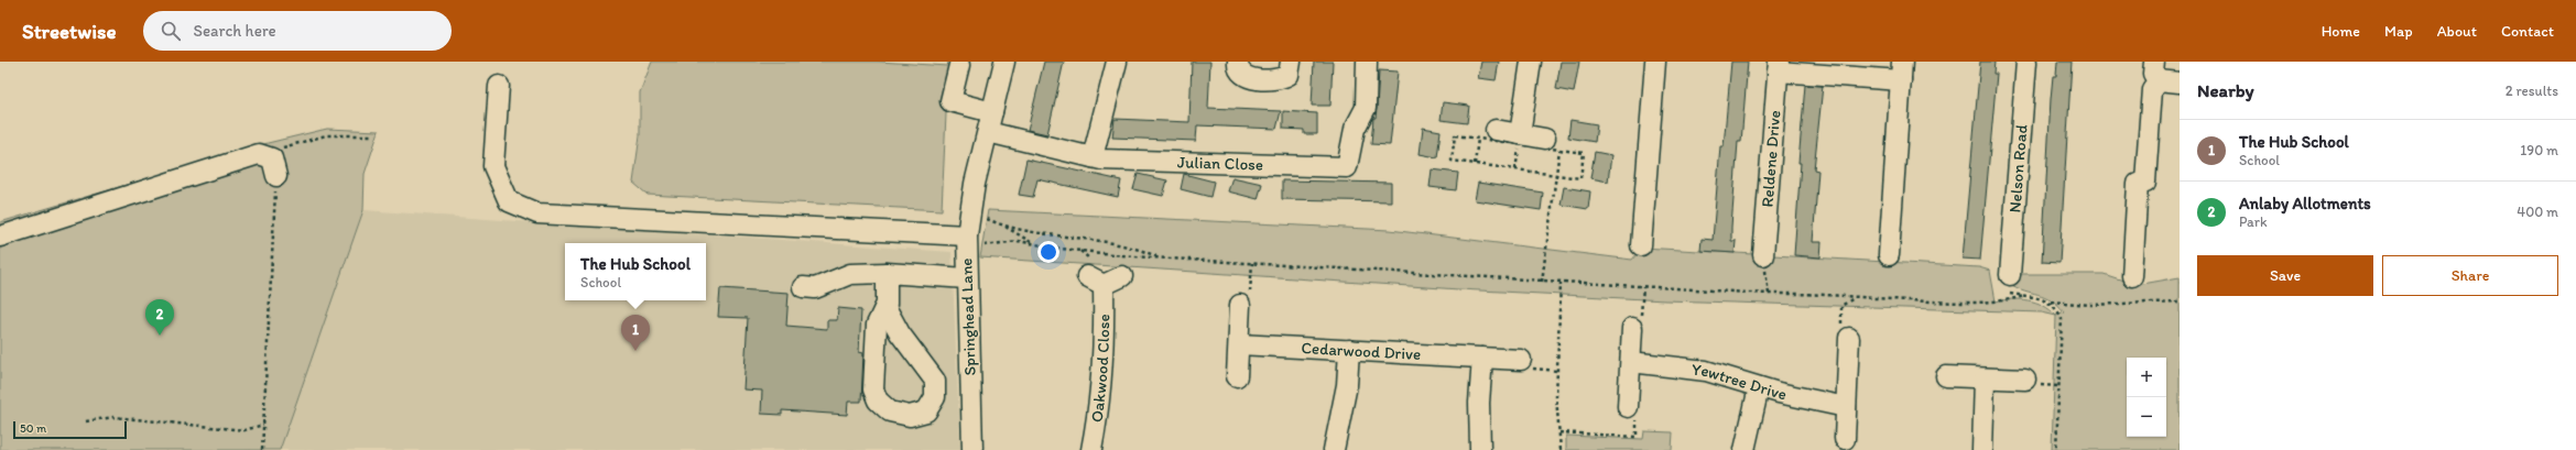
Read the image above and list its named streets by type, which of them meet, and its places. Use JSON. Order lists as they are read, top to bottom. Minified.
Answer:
{"streets":{"street":["Reldene Drive","Julian Close","Nelson Road","Springhead Lane","Cedarwood Drive","Oakwood Close","Yewtree Drive"]},"crossings":[["Julian Close","Springhead Lane"]],"scale_bar":"50 m","page":{"header":"Streetwise","search":"Search here","nav":["Home","Map","About","Contact"],"heading":["Nearby","2 results"],"list":[{"mark":"1","name":"The Hub School","note":"School","value":"190 m"},{"mark":"2","name":"Anlaby Allotments","note":"Park","value":"400 m"}],"buttons":["Save","Share"],"popup":["The Hub School","School"],"pins":["2","1"],"map_buttons":["+","−"],"scale":"50 m"}}
